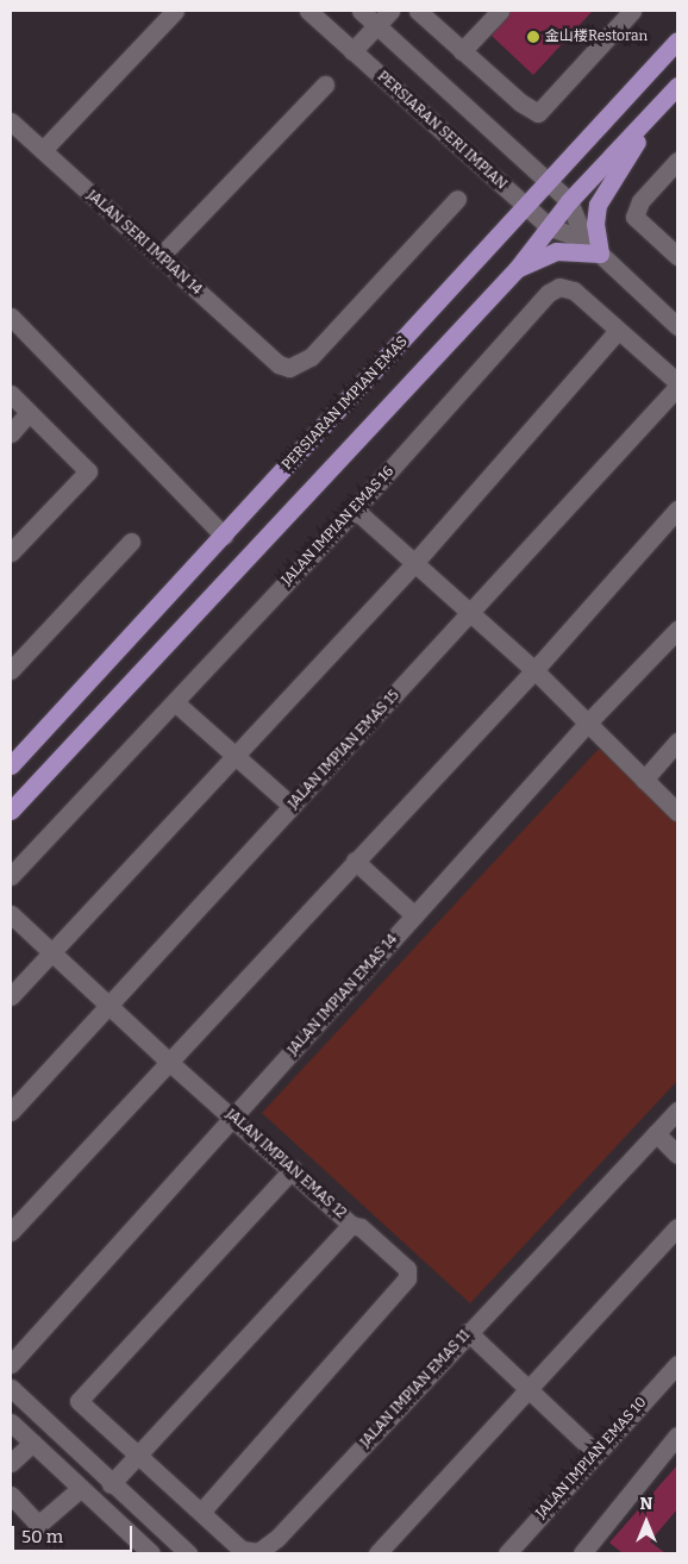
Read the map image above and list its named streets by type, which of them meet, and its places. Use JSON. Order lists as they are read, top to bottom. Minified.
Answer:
{"streets":{"main road":["PERSIARAN IMPIAN EMAS"],"street":["PERSIARAN SERI IMPIAN","JALAN SERI IMPIAN 14","JALAN IMPIAN EMAS 16","JALAN IMPIAN EMAS 15","JALAN IMPIAN EMAS 14","JALAN IMPIAN EMAS 12","JALAN IMPIAN EMAS 11","JALAN IMPIAN EMAS 10"]},"crossings":[["PERSIARAN SERI IMPIAN","PERSIARAN IMPIAN EMAS"],["JALAN IMPIAN EMAS 15","JALAN IMPIAN EMAS 12"],["JALAN IMPIAN EMAS 14","JALAN IMPIAN EMAS 12"],["JALAN IMPIAN EMAS 12","JALAN IMPIAN EMAS 11"]],"places":["金山楼Restoran"],"scale_bar":"50 m","north":"top"}
